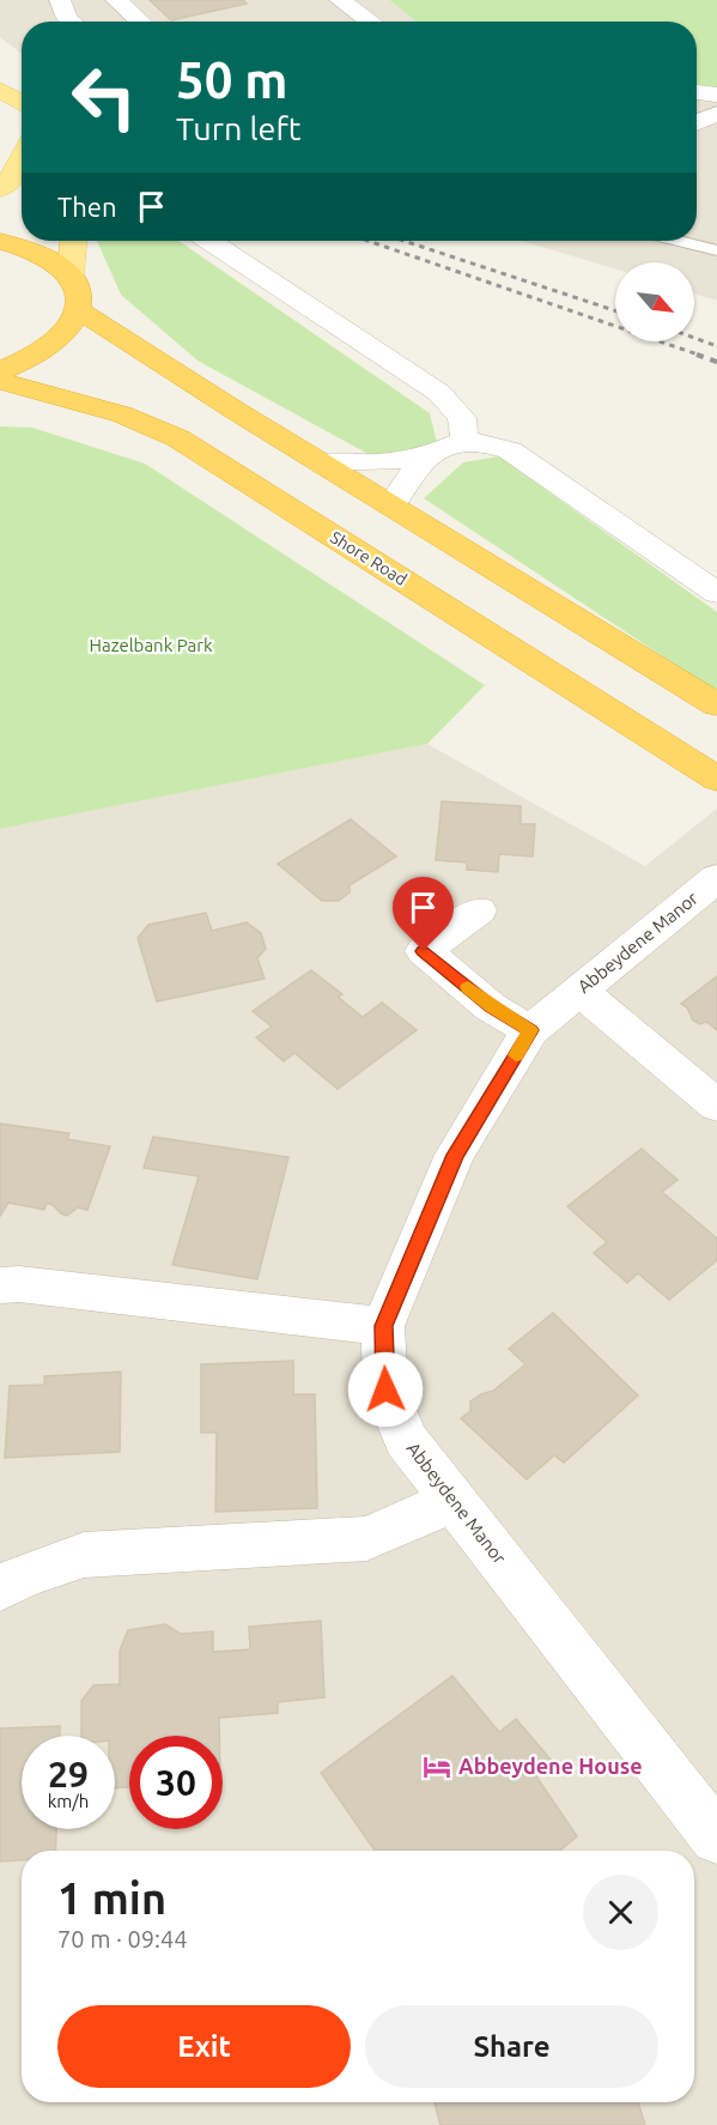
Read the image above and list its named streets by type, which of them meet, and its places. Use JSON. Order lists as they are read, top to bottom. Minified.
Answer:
{"streets":{"highway":["Shore Road"],"street":["Abbeydene Manor"]},"parks":["Hazelbank Park"],"places":{"hotel":["Abbeydene House"]},"north":"bottom right","page":{"turn":["50 m","Turn left"],"then":"Then","speed":"29 km/h","limit":"30","heading":["1 min","70 m · 09:44"],"buttons":["Exit","Share"]}}
